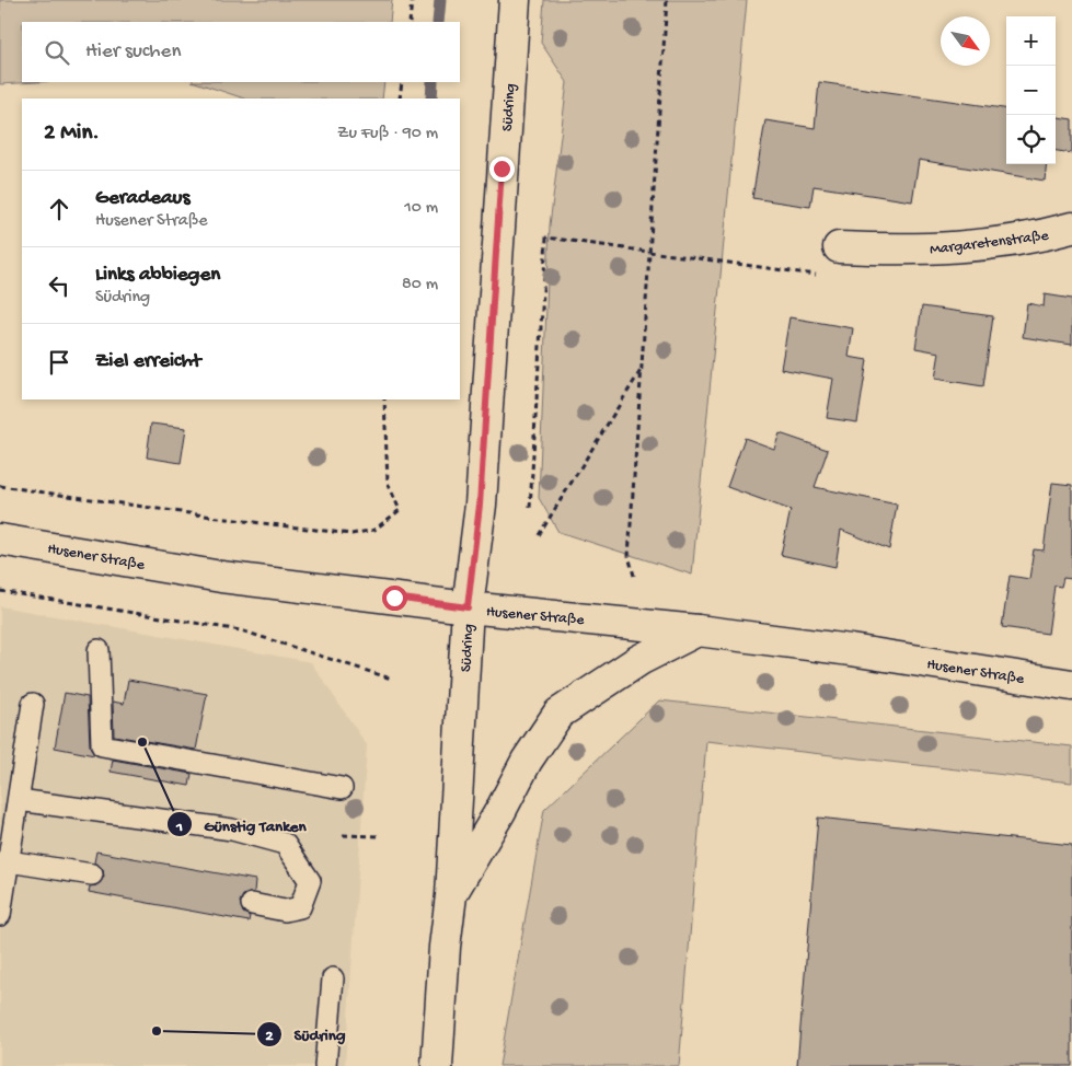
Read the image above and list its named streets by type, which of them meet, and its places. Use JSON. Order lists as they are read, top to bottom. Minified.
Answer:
{"streets":{"main road":["Südring","Margaretenstraße","Husener Straße"]},"crossings":[["Südring","Husener Straße"]],"places":["Günstig Tanken","Südring"],"north":"bottom right","page":{"map_buttons":["+","−"],"search":"Hier suchen","heading":["2 Min.","Zu Fuß · 90 m"],"list":[["Geradeaus","Husener Straße","10 m"],["Links abbiegen","Südring","80 m"],"Ziel erreicht"]}}
